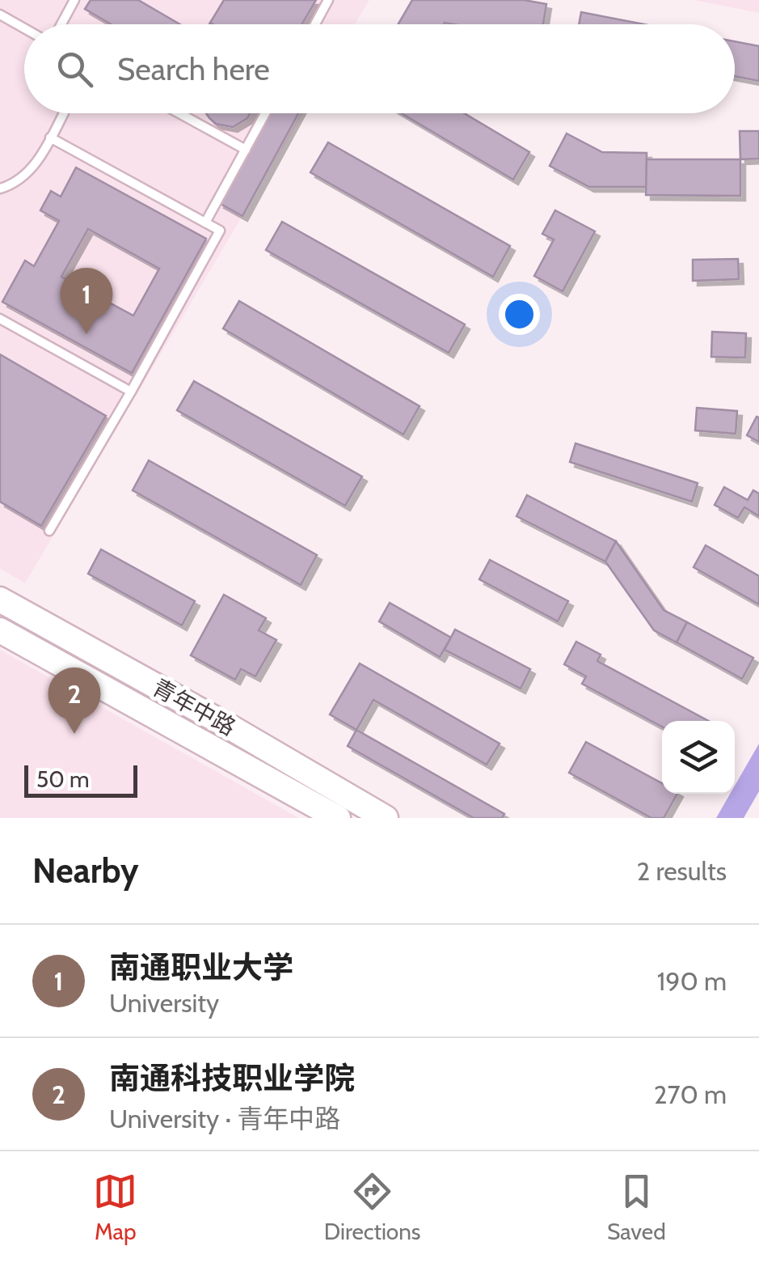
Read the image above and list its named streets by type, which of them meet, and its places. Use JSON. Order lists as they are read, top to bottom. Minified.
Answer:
{"streets":{"main road":["青年中路"]},"scale_bar":"50 m","page":{"search":"Search here","pins":["1","2"],"scale":"50 m","heading":["Nearby","2 results"],"list":[{"mark":"1","name":"南通职业大学","note":"University","value":"190 m"},{"mark":"2","name":"南通科技职业学院","note":"University · 青年中路","value":"270 m"}],"nav":["Map","Directions","Saved"]}}
